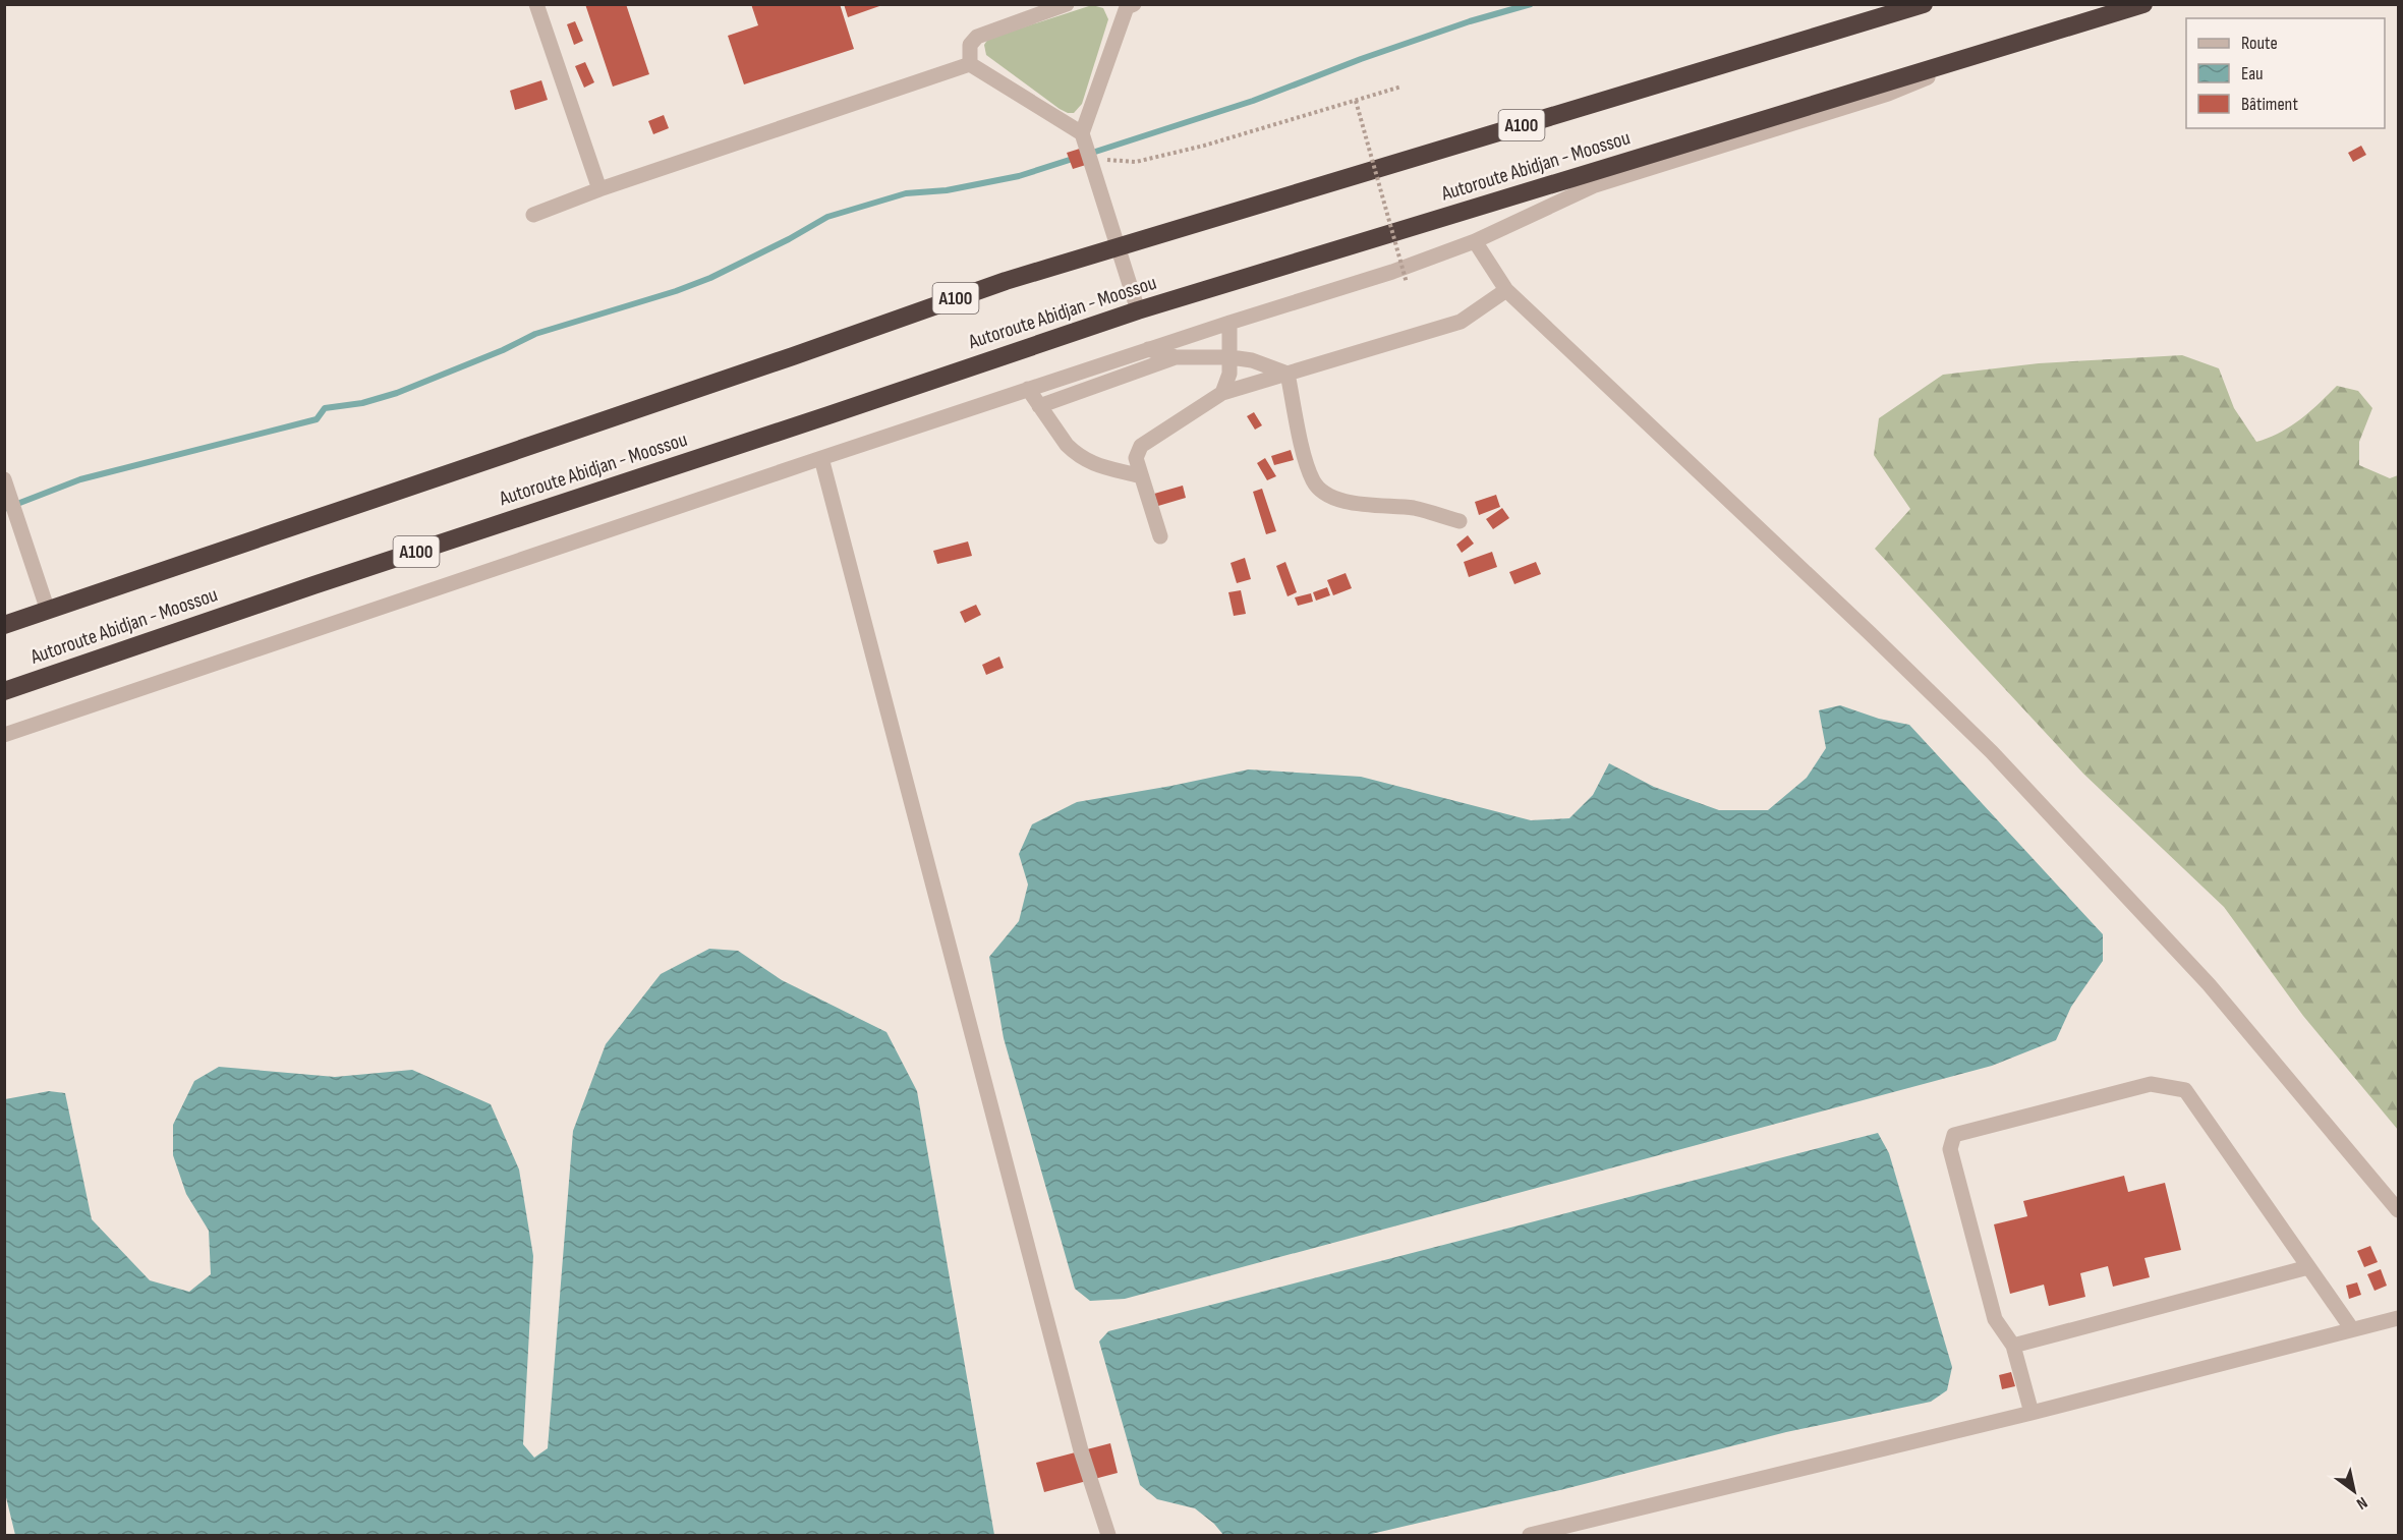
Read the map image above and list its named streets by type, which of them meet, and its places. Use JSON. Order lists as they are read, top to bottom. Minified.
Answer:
{"streets":{"highway":["A100","Autoroute Abidjan - Moossou"]},"legend":["Route","Eau","Bâtiment"],"north":"bottom right"}
